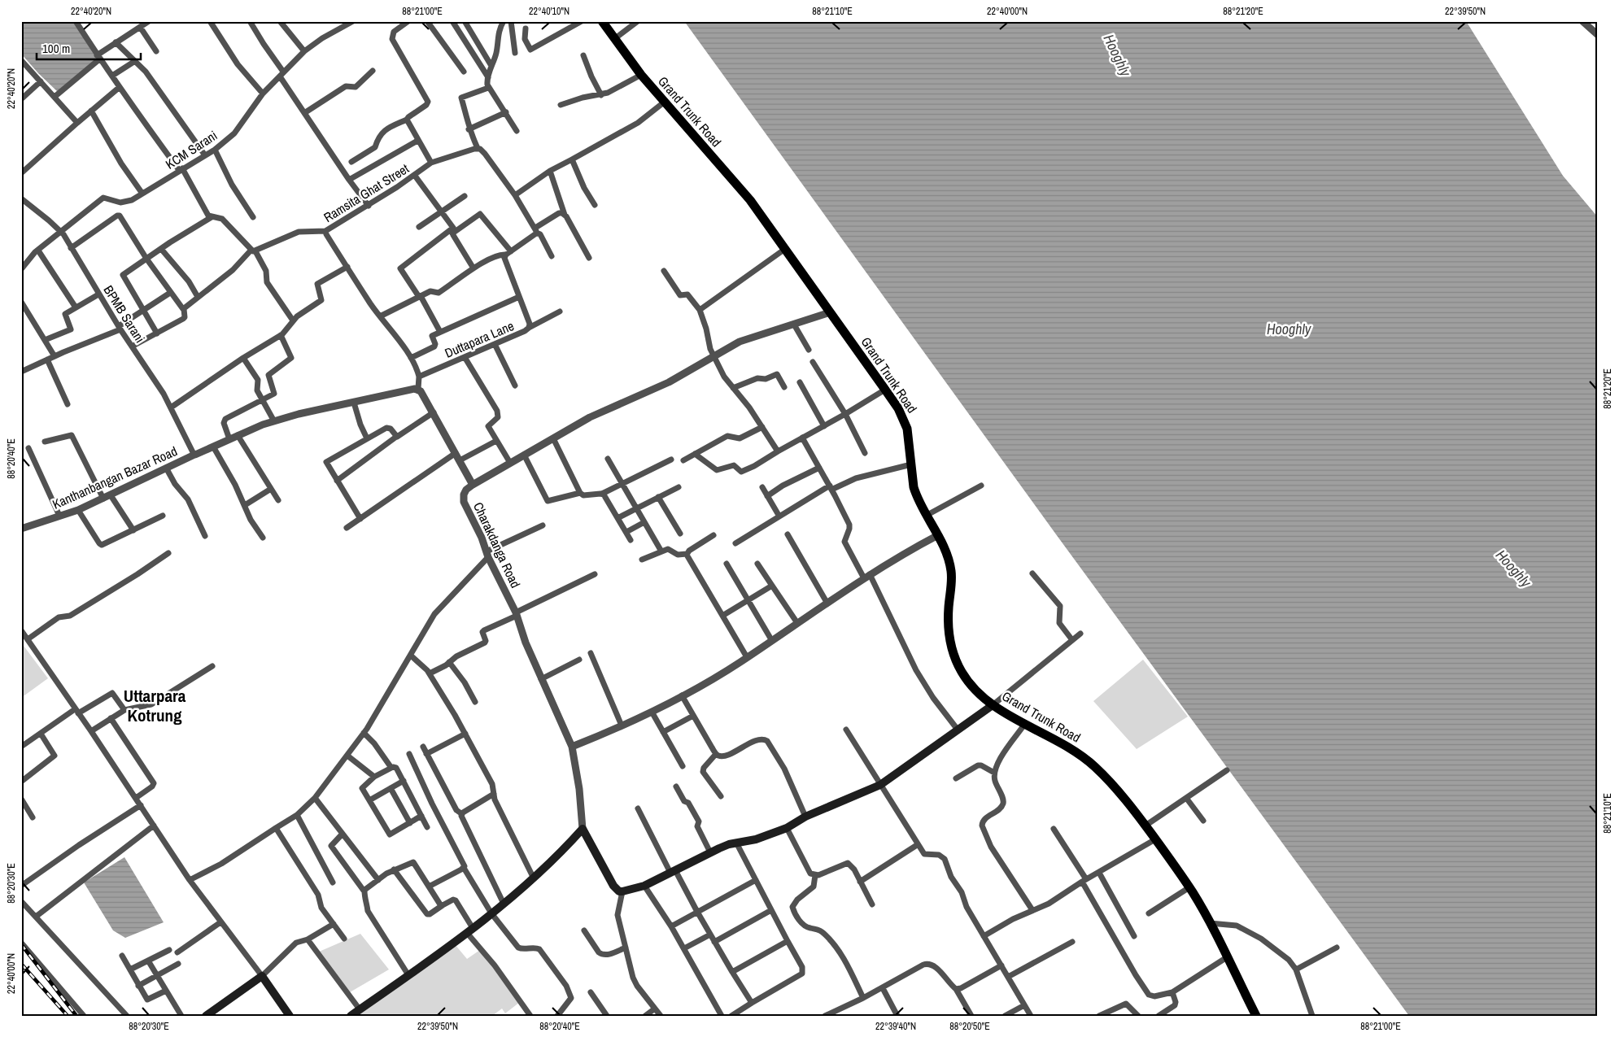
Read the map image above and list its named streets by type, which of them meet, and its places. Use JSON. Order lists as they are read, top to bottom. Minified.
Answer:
{"streets":{"main road":["Grand Trunk Road"],"street":["KCM Sarani","Ramsita Ghat Street","BPMB Sarani","Duttapara Lane","Kanthanbangan Bazar Road","Charakdanga Road"]},"crossings":[["KCM Sarani","BPMB Sarani"],["Ramsita Ghat Street","Duttapara Lane"],["BPMB Sarani","Kanthanbangan Bazar Road"]],"districts":["Uttarpara Kotrung"],"water":["Hooghly"],"scale_bar":"100 m","coordinates":["22°40'20\"N","88°21'00\"E","22°40'10\"N","88°21'10\"E","22°40'00\"N","88°21'20\"E","22°39'50\"N","88°20'40\"E","88°20'30\"E","22°39'40\"N","88°20'50\"E"]}
